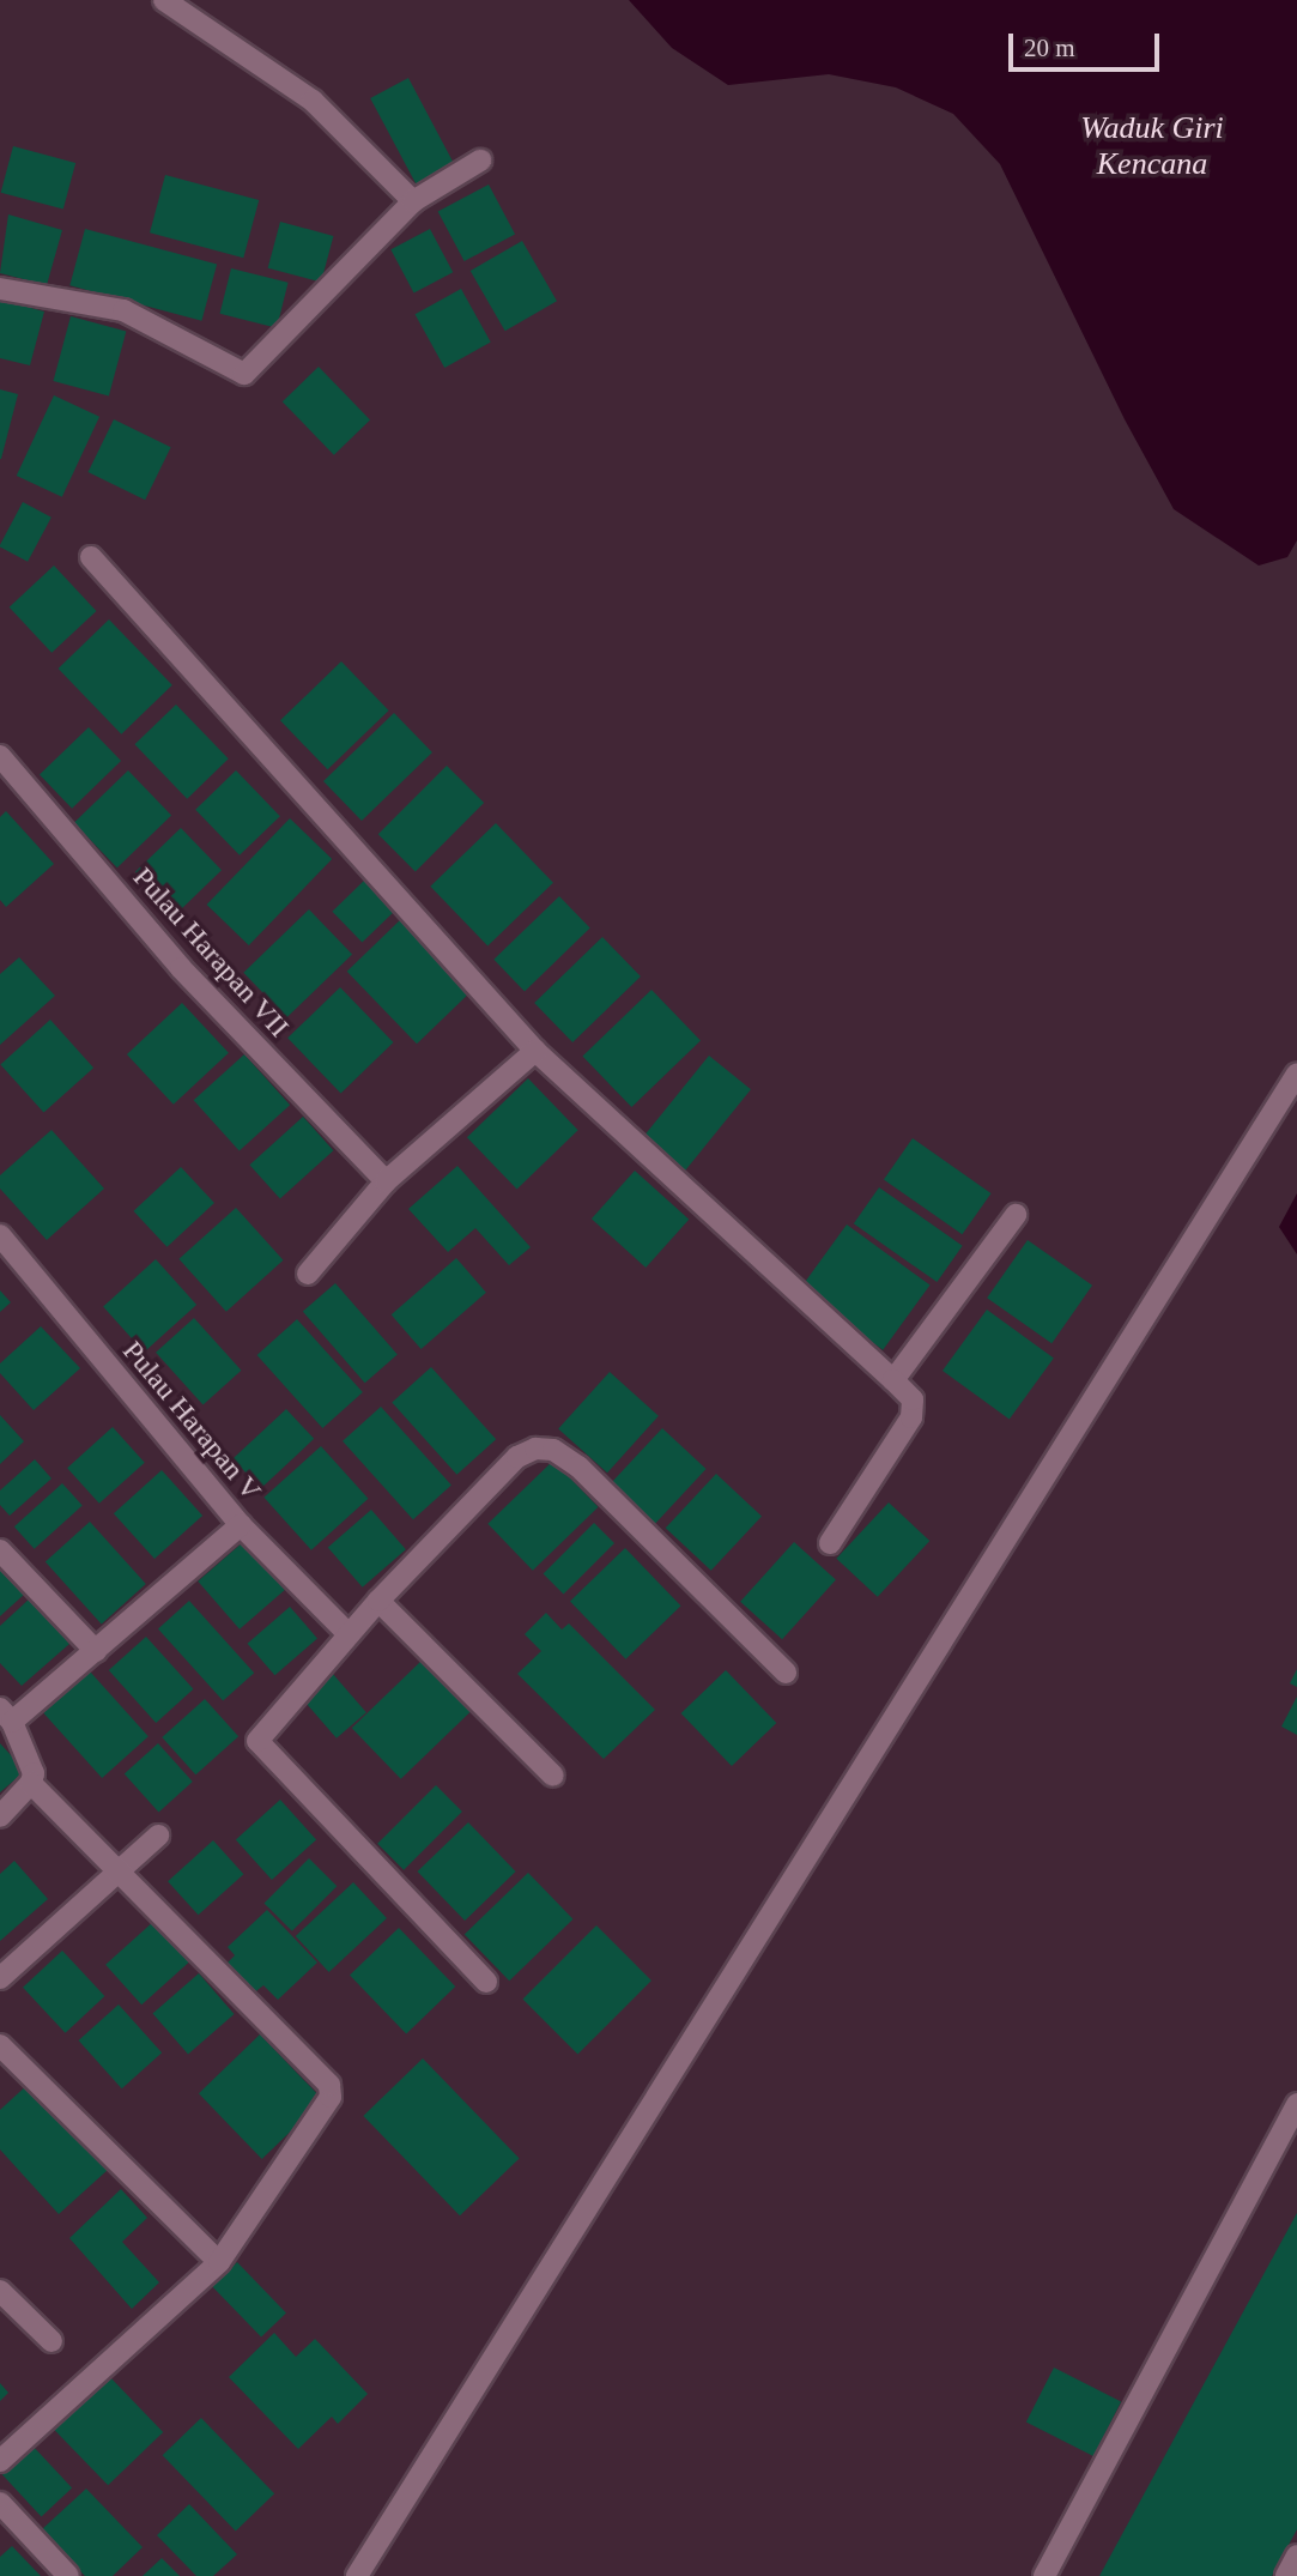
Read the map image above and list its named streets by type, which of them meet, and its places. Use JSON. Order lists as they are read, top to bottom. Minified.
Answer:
{"streets":{"street":["Pulau Harapan VII","Pulau Harapan V"]},"water":["Waduk Giri Kencana"],"scale_bar":"20 m"}
